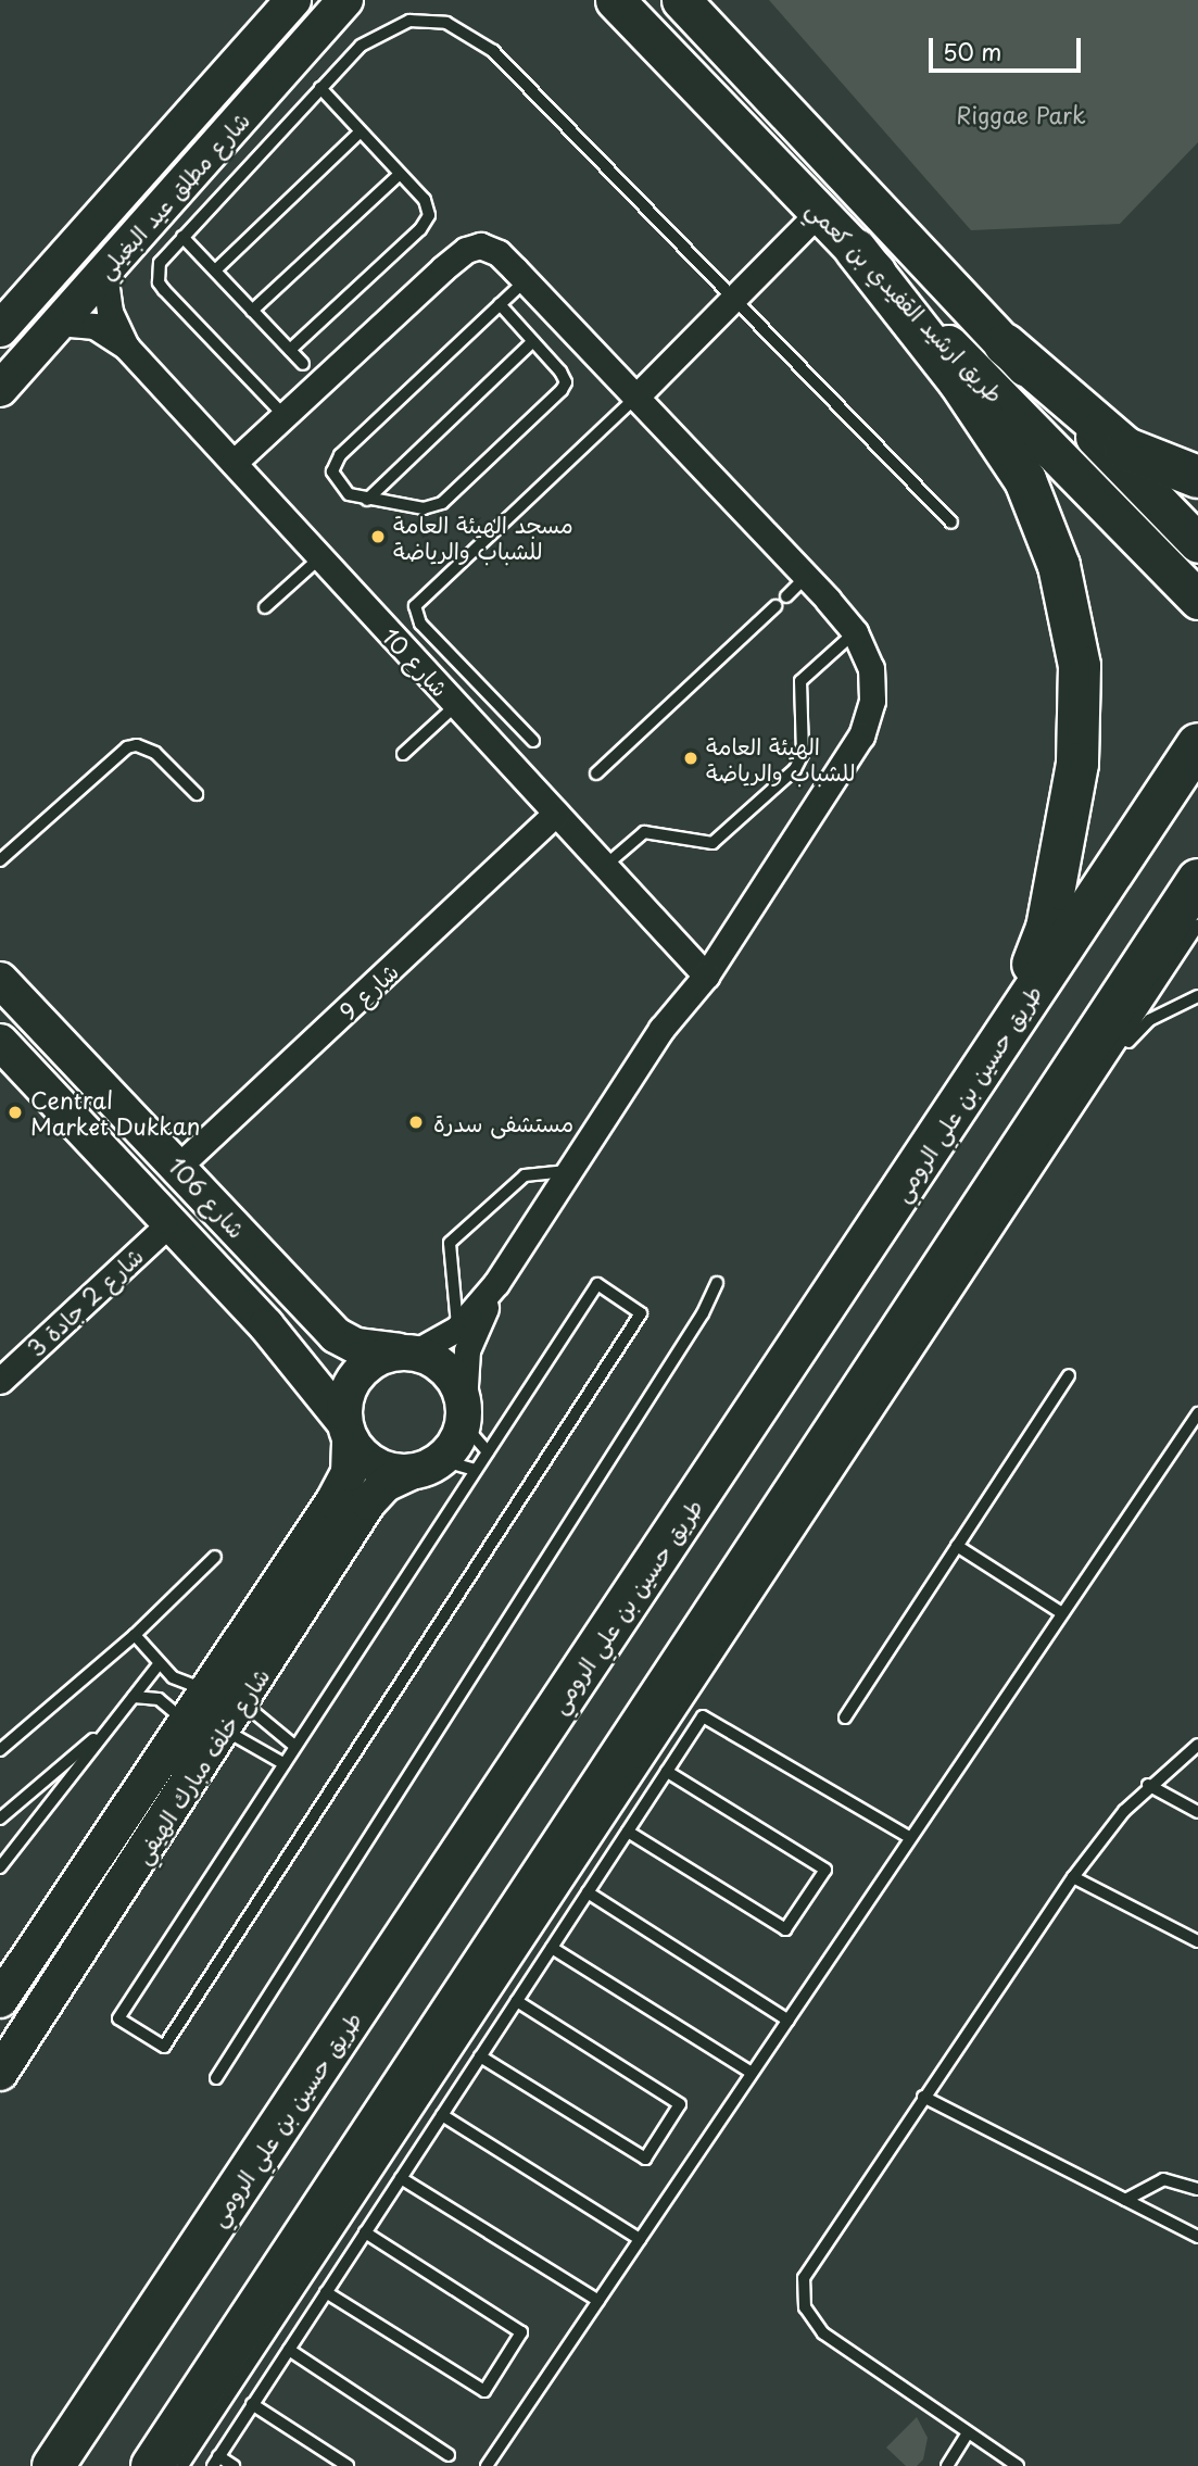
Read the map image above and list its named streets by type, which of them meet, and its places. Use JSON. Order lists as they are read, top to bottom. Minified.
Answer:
{"streets":{"highway":["طريق حسين بن علي الرومي"],"main road":["طريق ارشيد القفيدي بن كعمي"],"street":["شارع مطلق عيد البغيلي","شارع 10","شارع 9","شارع 106","شارع 2 جادة 3","شارع خلف مبارك الهيفي"]},"crossings":[["شارع مطلق عيد البغيلي","شارع 10"],["شارع 10","شارع 9"],["شارع 9","شارع 106"],["شارع 106","شارع 2 جادة 3"],["شارع 106","شارع خلف مبارك الهيفي"]],"parks":["Riggae Park"],"places":["مسجد الهيئة العامة للشباب والرياضة","الهيئة العامة للشباب والرياضة","Central Market Dukkan","مستشفى سدرة"],"scale_bar":"50 m"}
